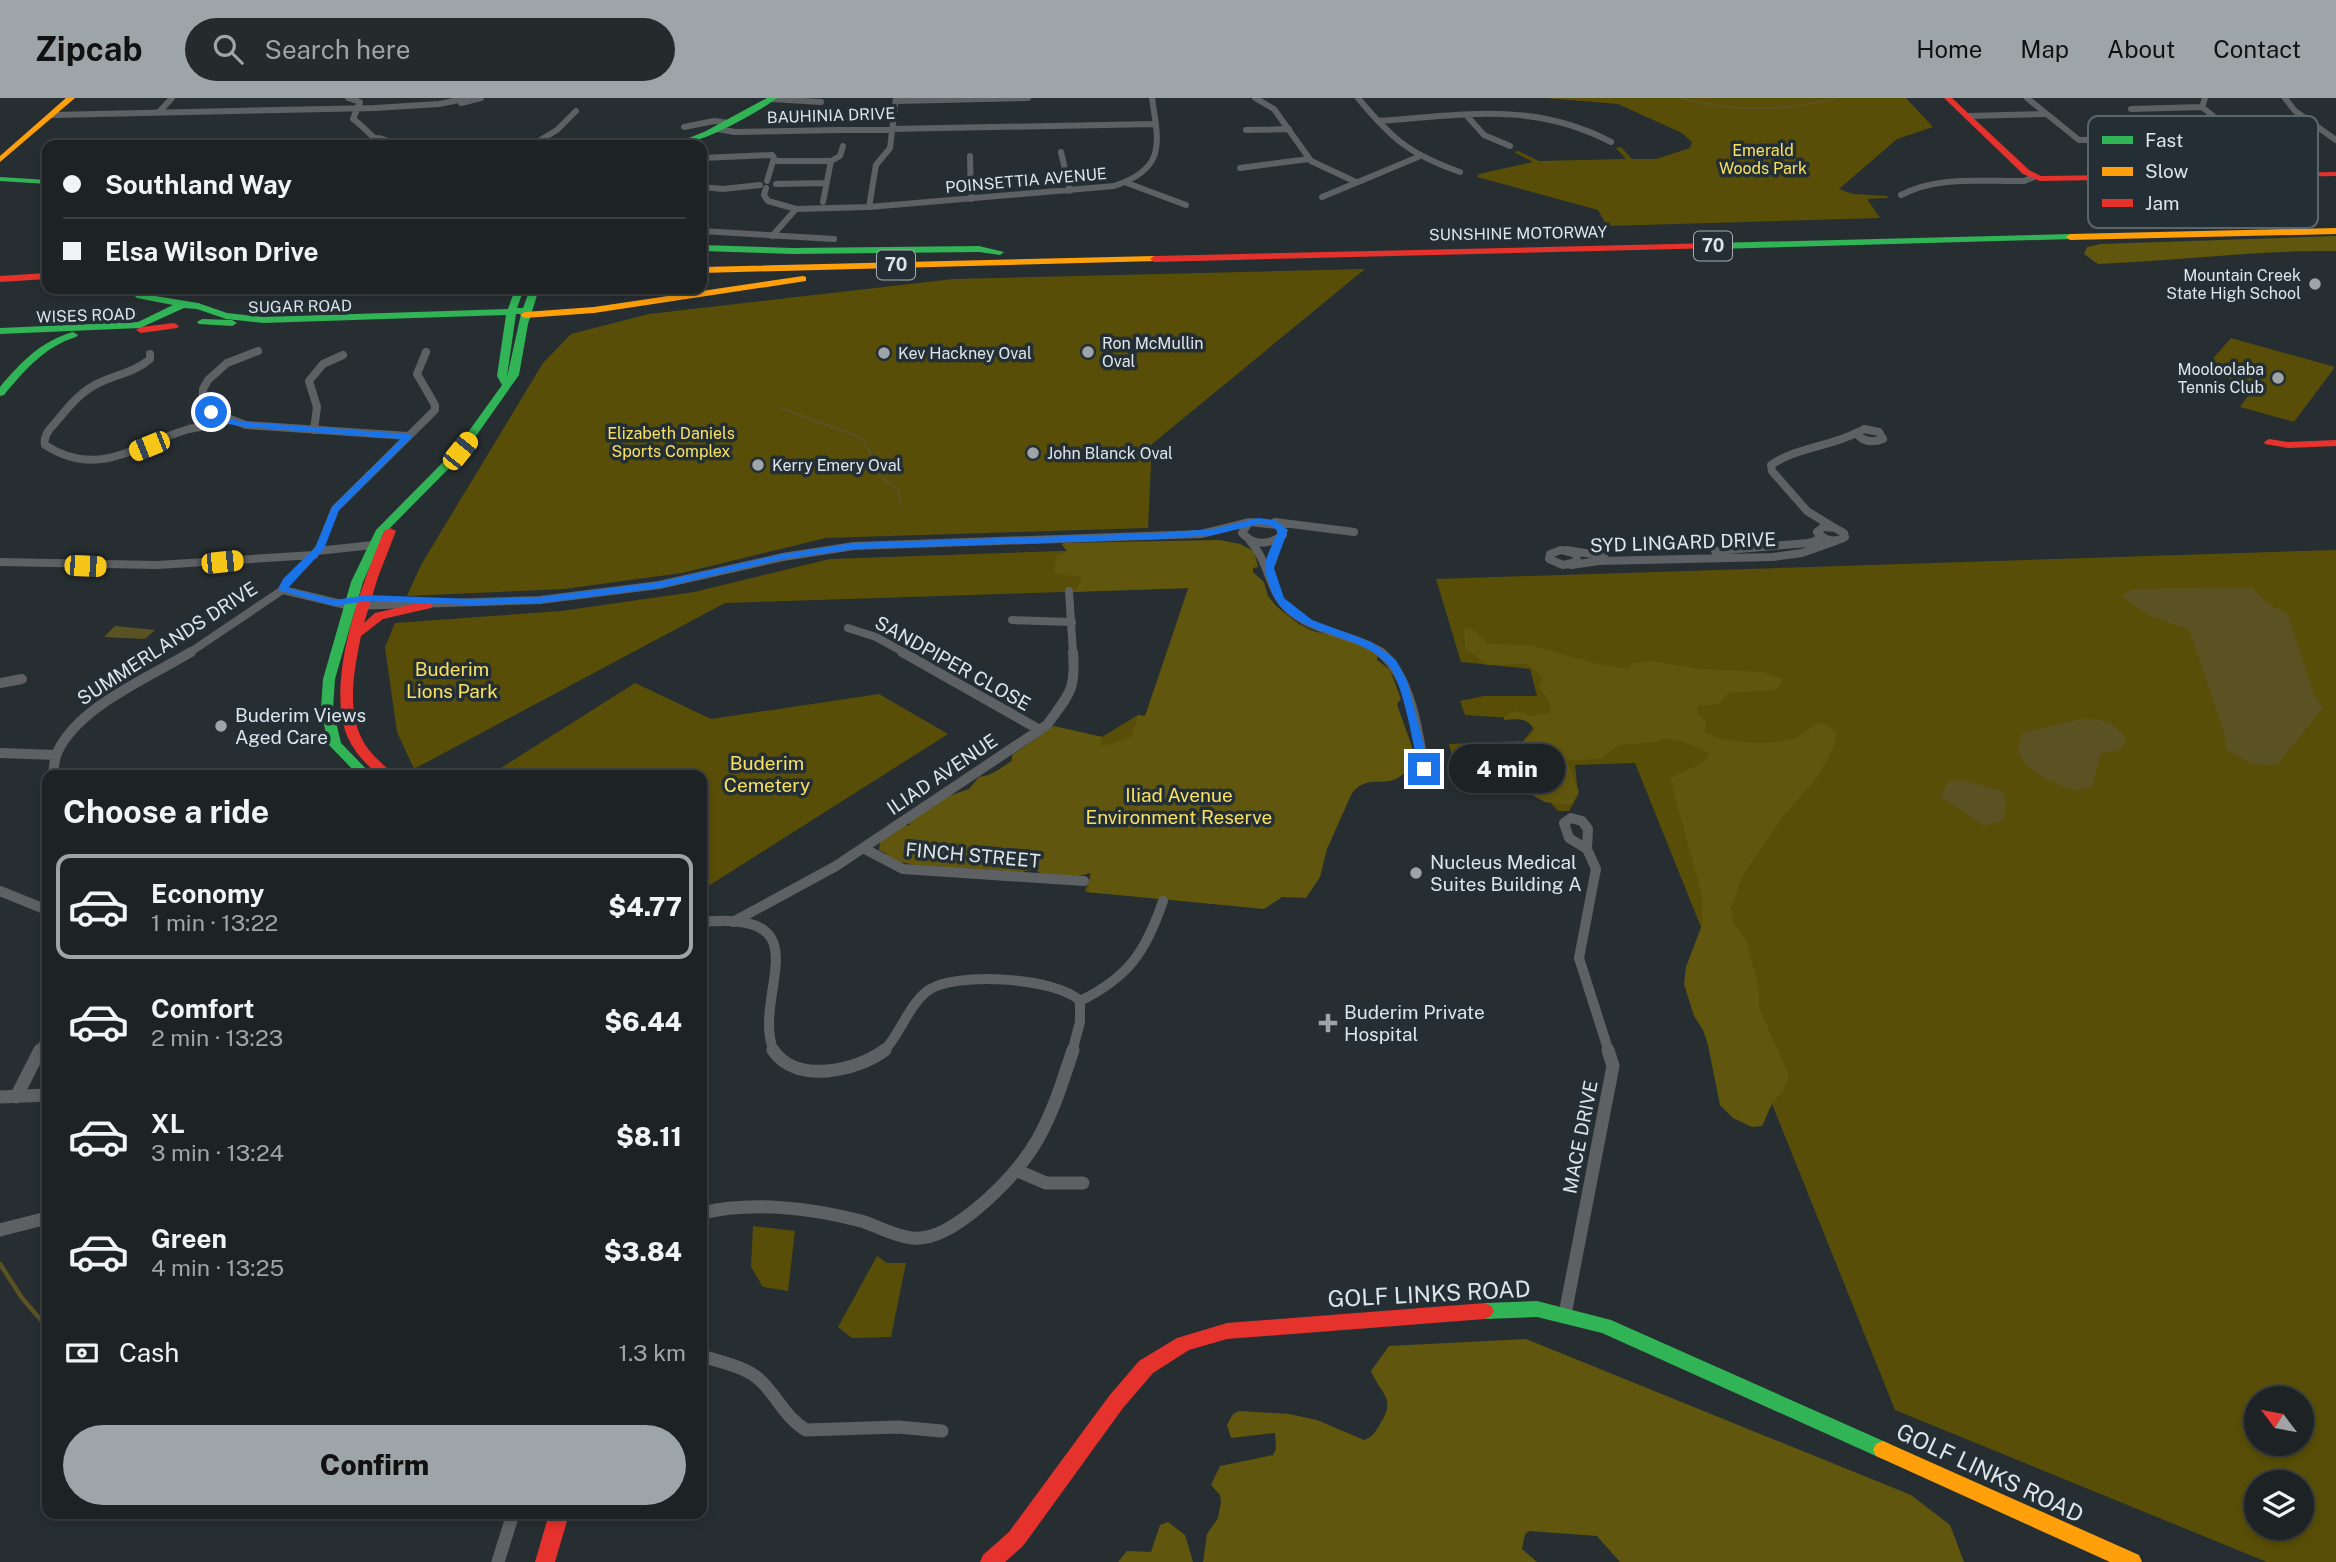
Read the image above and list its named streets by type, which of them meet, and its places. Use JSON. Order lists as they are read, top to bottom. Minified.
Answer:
{"streets":{"main road":["SUNSHINE MOTORWAY","70","SUGAR ROAD","WISES ROAD","GOLF LINKS ROAD"],"street":["BAUHINIA DRIVE","POINSETTIA AVENUE","SYD LINGARD DRIVE","SUMMERLANDS DRIVE","SANDPIPER CLOSE","ILIAD AVENUE","FINCH STREET","MACE DRIVE"]},"crossings":[["BAUHINIA DRIVE","POINSETTIA AVENUE"],["SUNSHINE MOTORWAY","SUGAR ROAD"],["SUGAR ROAD","WISES ROAD"],["SANDPIPER CLOSE","ILIAD AVENUE"],["ILIAD AVENUE","FINCH STREET"],["MACE DRIVE","GOLF LINKS ROAD"]],"parks":["Emerald Woods Park","Elizabeth Daniels Sports Complex","Buderim Lions Park","Buderim Cemetery","Iliad Avenue Environment Reserve"],"places":{"other":["Mountain Creek State High School","Ron McMullin Oval","Kev Hackney Oval","Mooloolaba Tennis Club","John Blanck Oval","Kerry Emery Oval","Buderim Views Aged Care","Nucleus Medical Suites Building A"],"health":["Buderim Private Hospital"]},"legend":["Fast","Slow","Jam"],"north":"top left","page":{"header":"Zipcab","search":"Search here","nav":["Home","Map","About","Contact"],"banner":["Southland Way","Elsa Wilson Drive"],"bubble":"4 min","heading":"Choose a ride","list":[{"name":"Economy","note":"1 min · 13:22","value":"$4.77"},{"name":"Comfort","note":"2 min · 13:23","value":"$6.44"},{"name":"XL","note":"3 min · 13:24","value":"$8.11"},{"name":"Green","note":"4 min · 13:25","value":"$3.84"}],"pay":["Cash","1.3 km"],"buttons":"Confirm"}}
